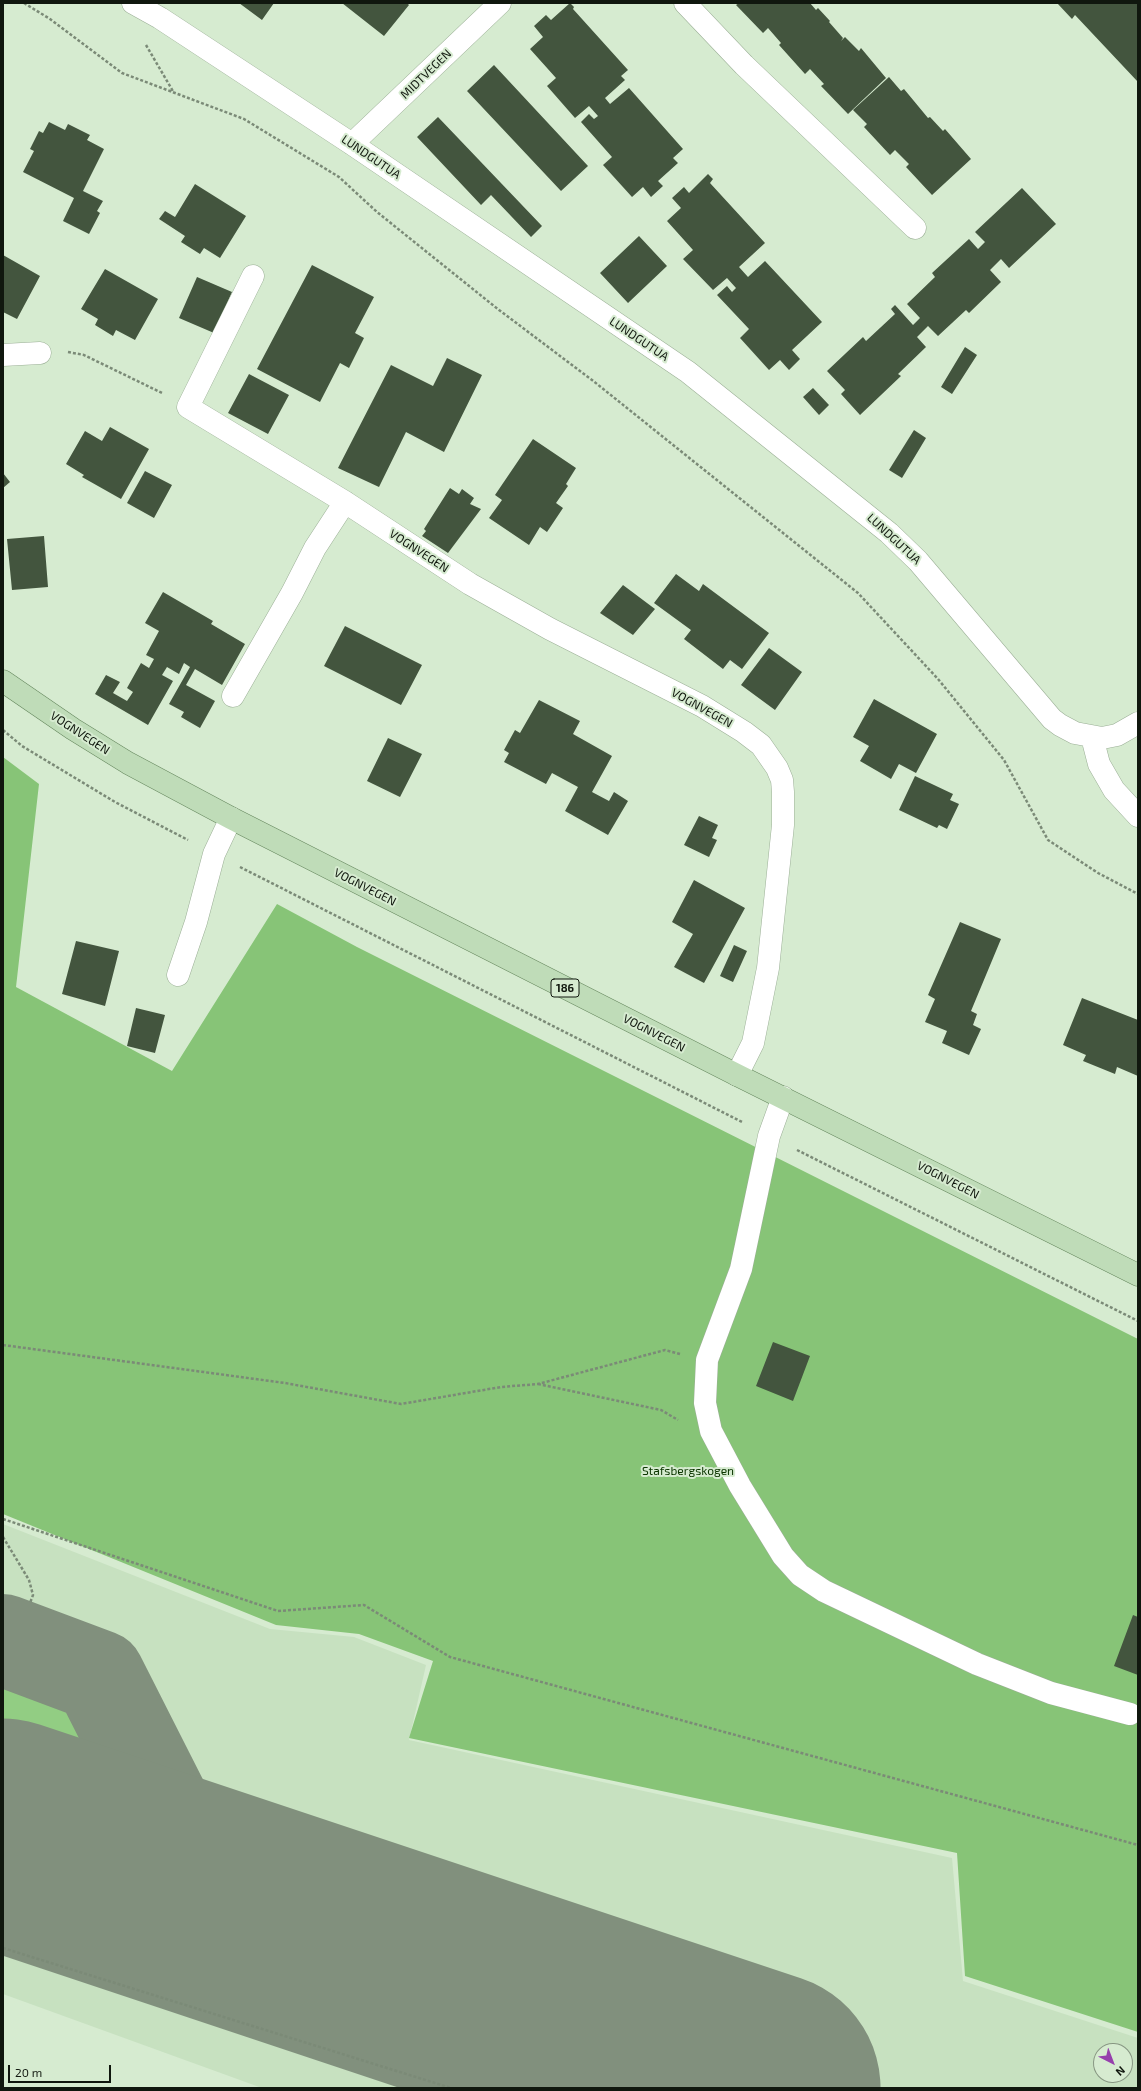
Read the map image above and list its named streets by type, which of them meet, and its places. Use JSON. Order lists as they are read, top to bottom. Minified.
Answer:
{"streets":{"main road":["VOGNVEGEN","186"],"street":["MIDTVEGEN","LUNDGUTUA"]},"crossings":[["MIDTVEGEN","LUNDGUTUA"]],"parks":["Stafsbergskogen"],"scale_bar":"20 m","north":"bottom right"}
